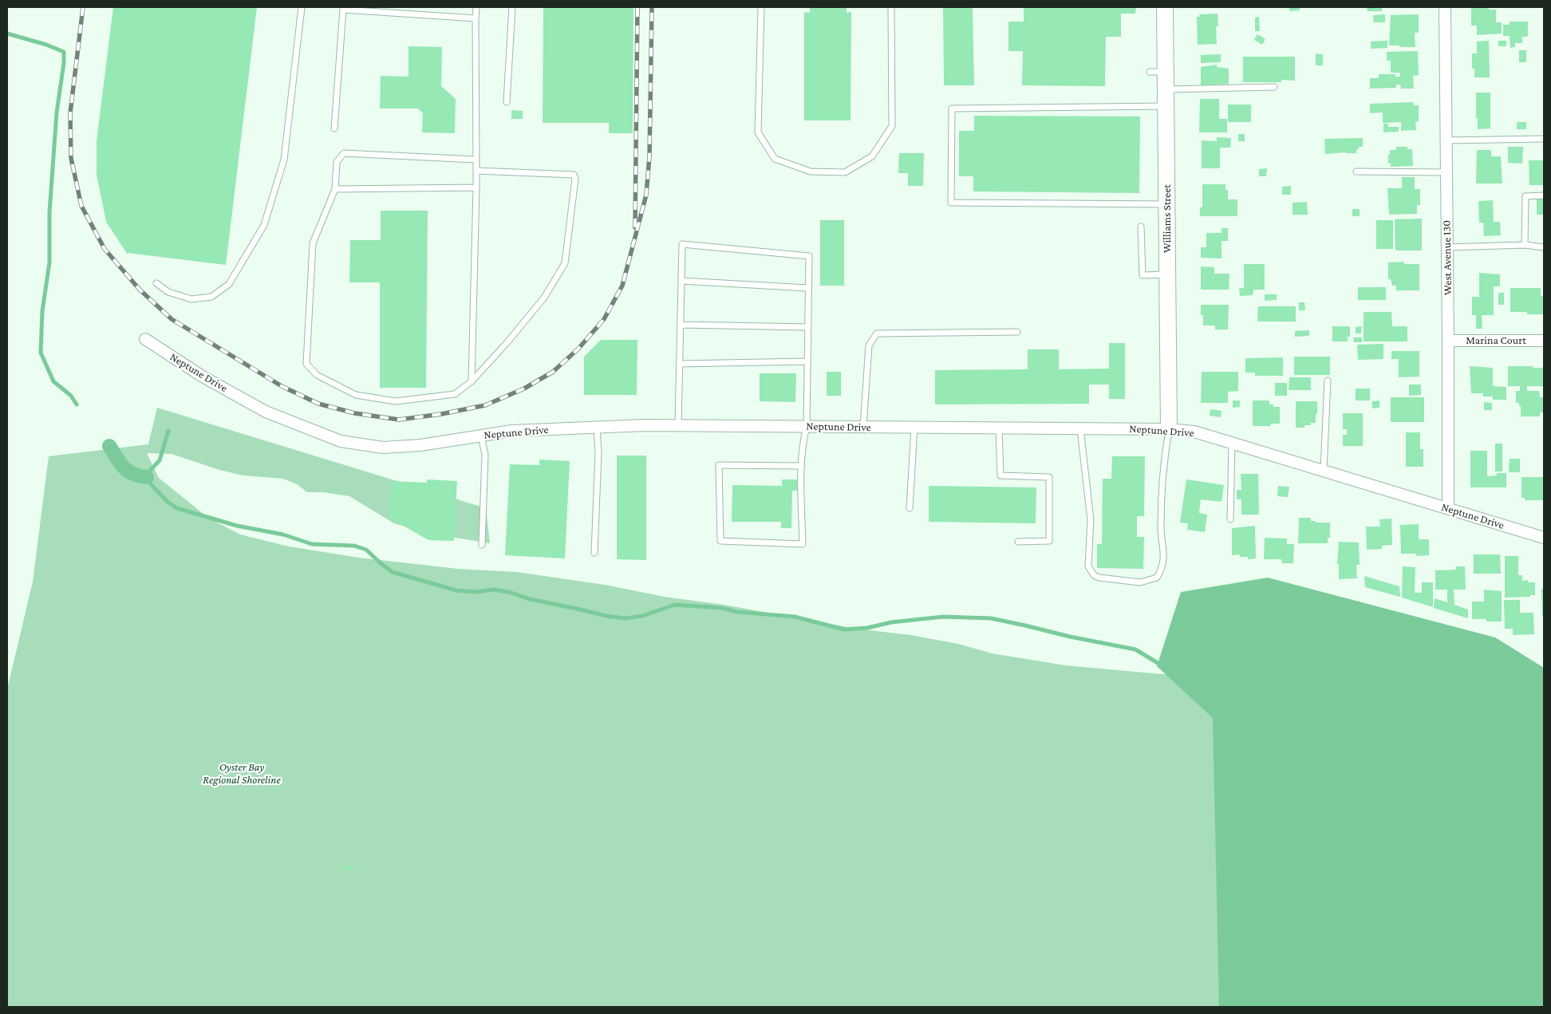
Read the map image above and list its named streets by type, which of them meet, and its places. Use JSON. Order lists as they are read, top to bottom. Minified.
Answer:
{"streets":{"street":["Williams Street","West Avenue 130","Marina Court","Neptune Drive"]},"crossings":[["Williams Street","Neptune Drive"],["West Avenue 130","Marina Court"],["West Avenue 130","Neptune Drive"]],"parks":["Oyster Bay Regional Shoreline"]}
